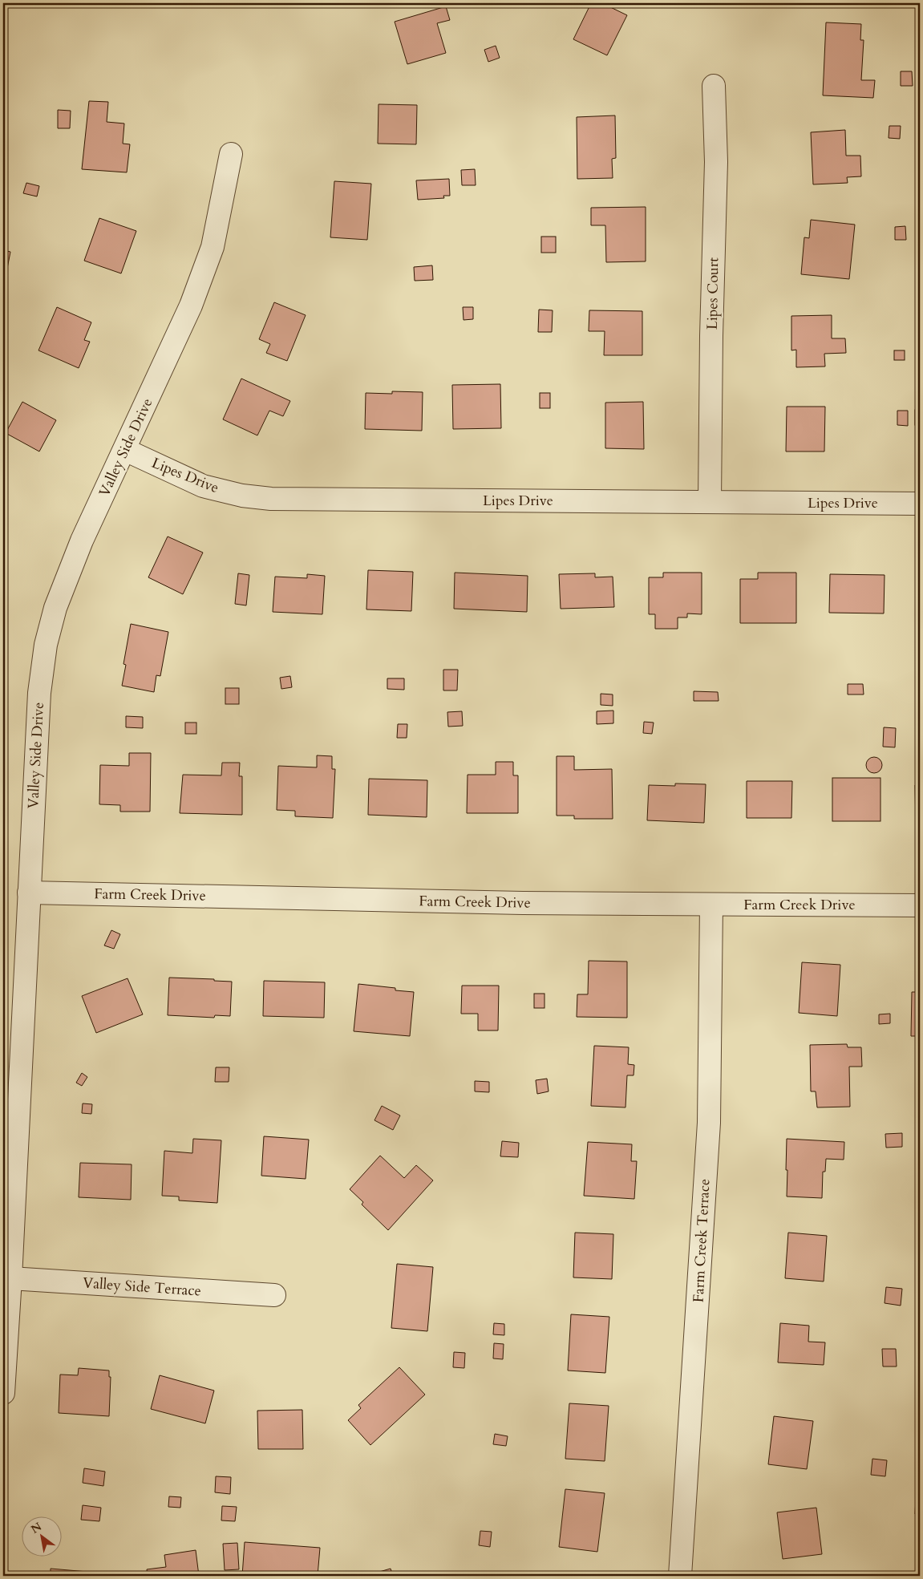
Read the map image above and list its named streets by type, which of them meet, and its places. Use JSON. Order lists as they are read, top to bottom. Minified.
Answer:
{"streets":{"street":["Lipes Court","Valley Side Drive","Lipes Drive","Farm Creek Drive","Farm Creek Terrace","Valley Side Terrace"]},"crossings":[["Lipes Court","Lipes Drive"],["Valley Side Drive","Lipes Drive"],["Valley Side Drive","Farm Creek Drive"],["Valley Side Drive","Valley Side Terrace"],["Farm Creek Drive","Farm Creek Terrace"]],"north":"top left"}
